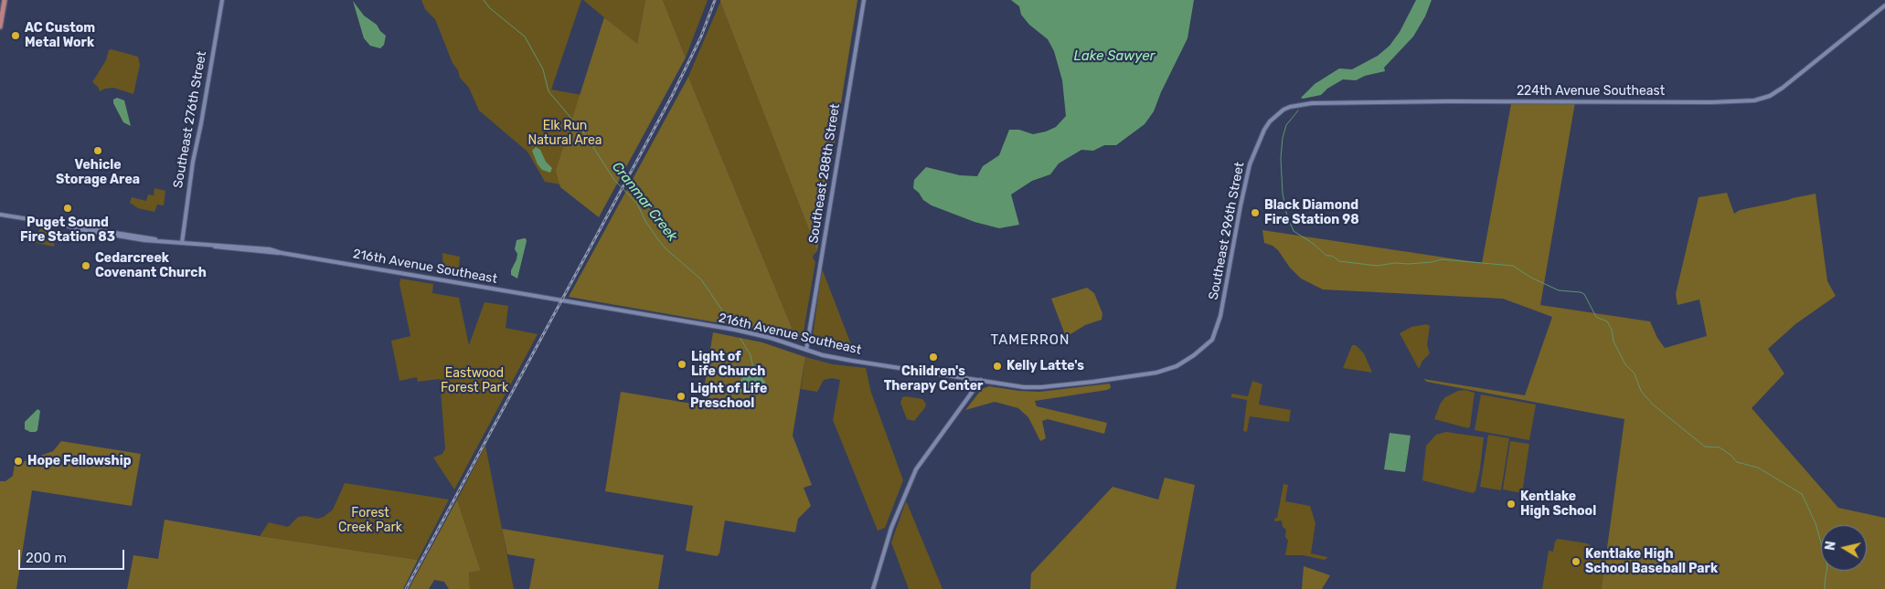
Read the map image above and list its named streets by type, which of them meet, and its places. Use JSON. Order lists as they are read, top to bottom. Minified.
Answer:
{"streets":{"street":["224th Avenue Southeast","Southeast 276th Street","Southeast 288th Street","Southeast 296th Street","216th Avenue Southeast"]},"crossings":[["224th Avenue Southeast","Southeast 296th Street"],["Southeast 276th Street","216th Avenue Southeast"],["Southeast 288th Street","216th Avenue Southeast"],["Southeast 296th Street","216th Avenue Southeast"]],"districts":["TAMERRON"],"water":["Lake Sawyer","Cranmar Creek"],"parks":["Elk Run Natural Area","Eastwood Forest Park","Forest Creek Park"],"places":["AC Custom Metal Work","Vehicle Storage Area","Puget Sound Fire Station 83","Black Diamond Fire Station 98","Cedarcreek Covenant Church","Children's Therapy Center","Light of Life Church","Kelly Latte's","Light of Life Preschool","Hope Fellowship","Kentlake High School","Kentlake High School Baseball Park"],"scale_bar":"200 m","north":"left"}
